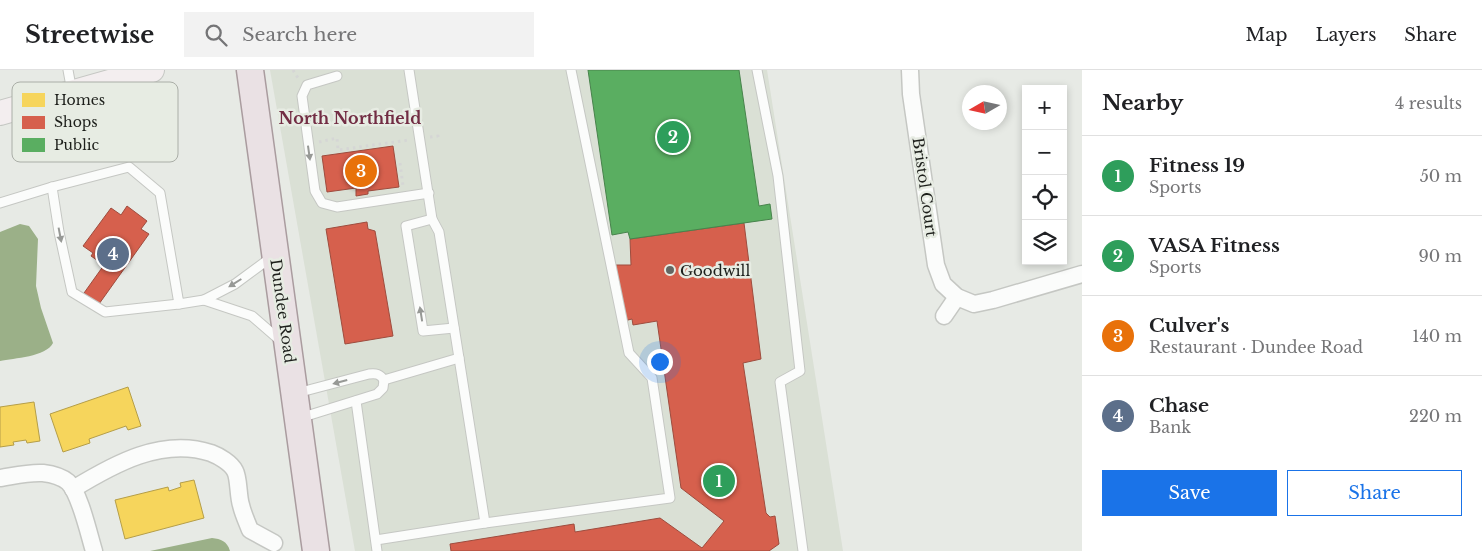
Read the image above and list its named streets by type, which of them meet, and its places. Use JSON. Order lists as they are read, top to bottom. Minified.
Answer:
{"streets":{"main road":["Dundee Road"],"street":["Bristol Court"]},"districts":["North Northfield"],"places":["Goodwill"],"legend":["Homes","Shops","Public"],"north":"left","page":{"header":"Streetwise","search":"Search here","nav":["Map","Layers","Share"],"heading":["Nearby","4 results"],"map_buttons":["+","−"],"pins":["2","3","4","1"],"list":[{"mark":"1","name":"Fitness 19","note":"Sports","value":"50 m"},{"mark":"2","name":"VASA Fitness","note":"Sports","value":"90 m"},{"mark":"3","name":"Culver's","note":"Restaurant · Dundee Road","value":"140 m"},{"mark":"4","name":"Chase","note":"Bank","value":"220 m"}],"buttons":["Save","Share"]}}
